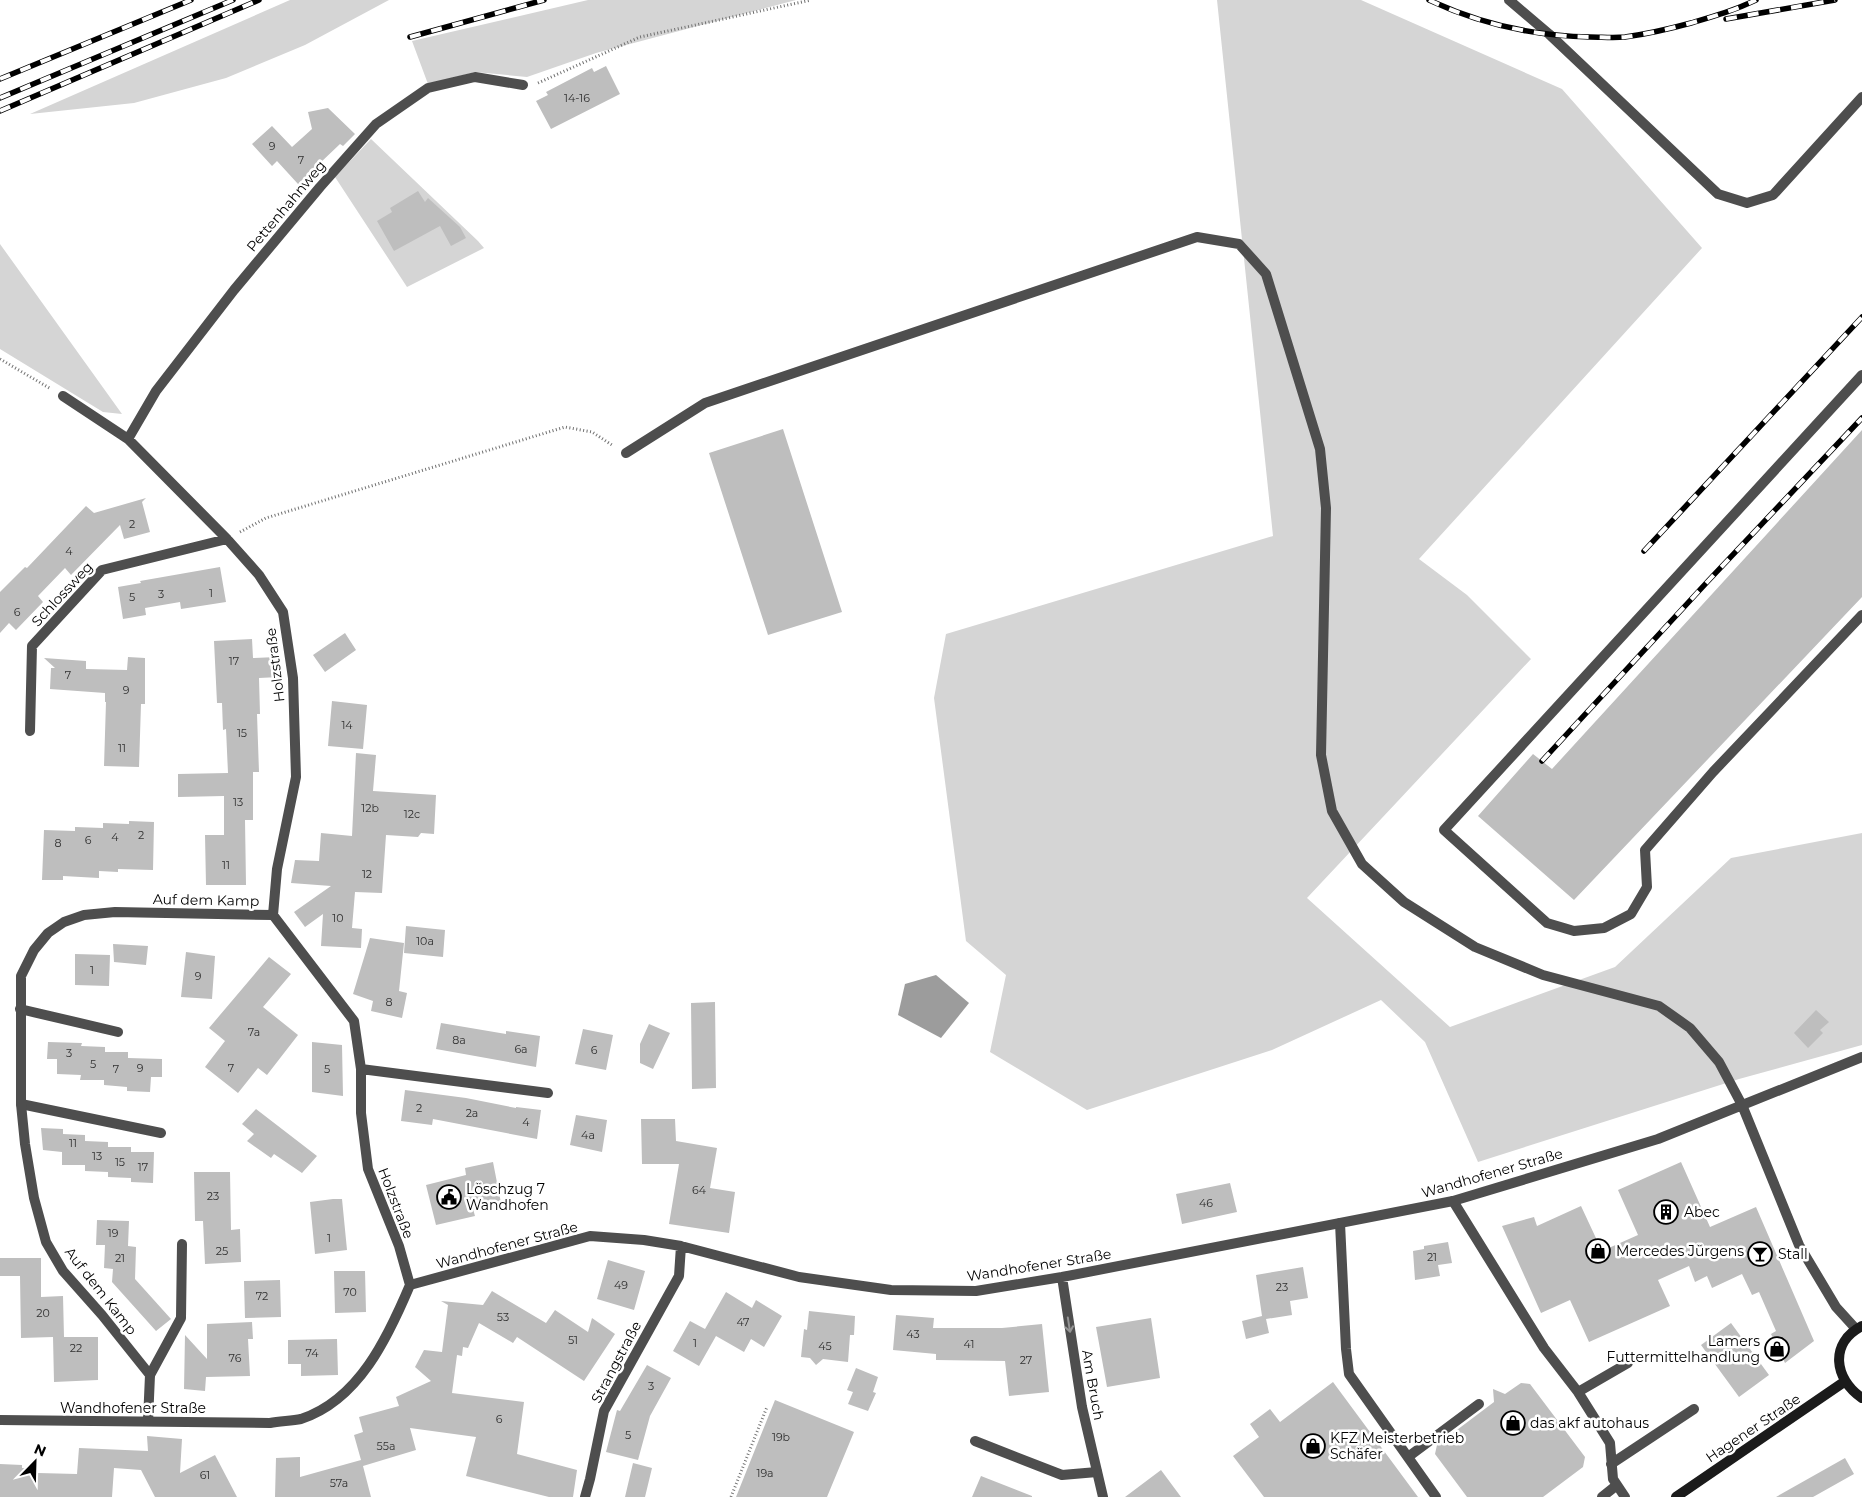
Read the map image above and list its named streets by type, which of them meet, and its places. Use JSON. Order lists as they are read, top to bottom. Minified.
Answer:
{"streets":{"main road":["Hagener Straße"],"street":["Pettenhahnweg","Schlossweg","Holzstraße","Auf dem Kamp","Wandhofener Straße","Strangstraße","Am Bruch"]},"crossings":[["Pettenhahnweg","Holzstraße"],["Schlossweg","Holzstraße"],["Holzstraße","Auf dem Kamp"],["Holzstraße","Wandhofener Straße"],["Wandhofener Straße","Strangstraße"],["Wandhofener Straße","Am Bruch"]],"one_way":["Am Bruch"],"places":{"public building":["Löschzug 7 Wandhofen"],"building":["Abec"],"shop":["Mercedes Jürgens","Lamers Futtermittelhandlung","das akf autohaus","KFZ Meisterbetrieb Schäfer"],"bar":["Stall"]},"house_numbers":["14-16","9","7","2","4","1","3","5","6","17","7","9","14","15","11","13","12b","12c","2","4","6","8","11","12","10","10a","1","9","8","7a","8a","6a","6","3","5","9","7","7","5","2","2a","4","4a","11","13","15","17","64","23","46","19","1","25","21","21","49","23","70","72","20","53","47","43","51","1","41","45","22","74","76","27","3","6","5","19b","55a","19a","61","57a"],"north":"top right"}
